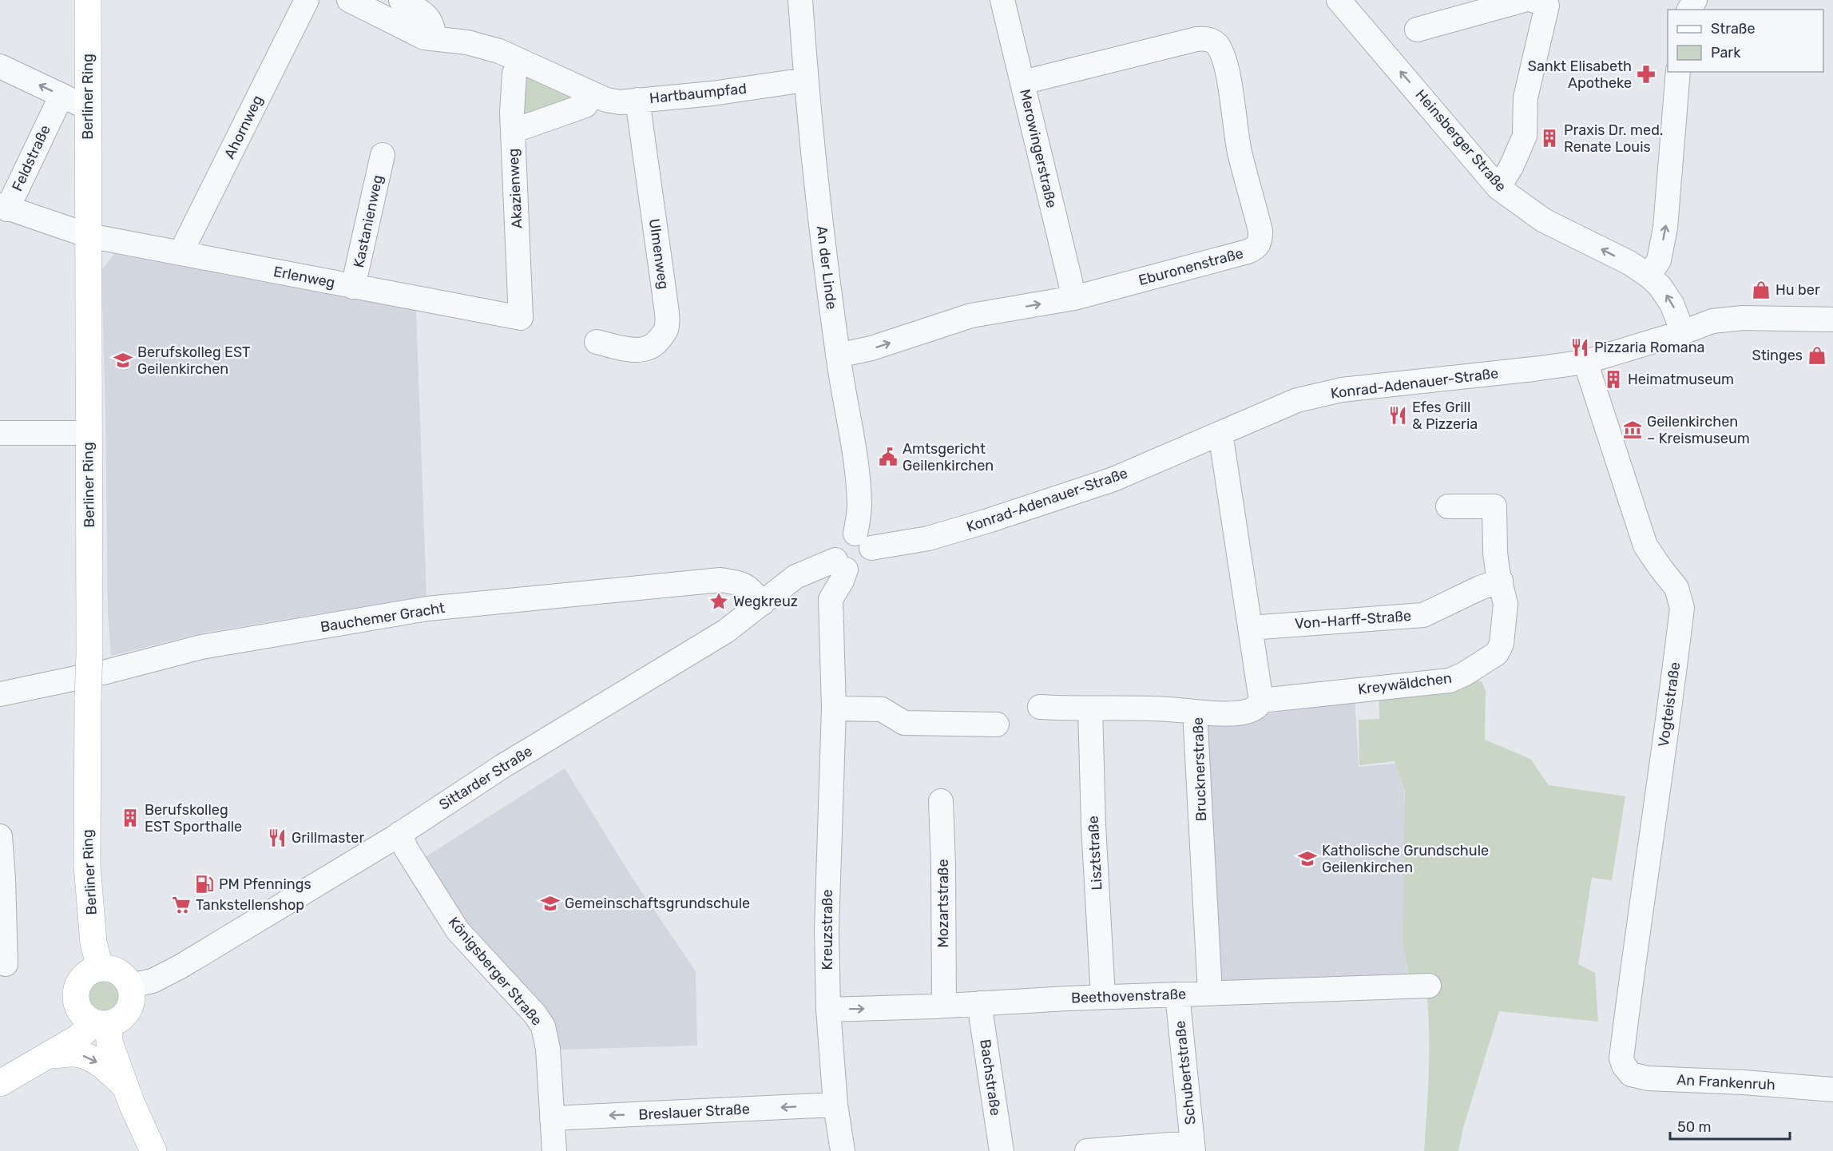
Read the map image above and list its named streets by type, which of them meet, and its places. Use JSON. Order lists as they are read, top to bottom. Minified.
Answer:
{"streets":{"main road":["Berliner Ring"],"street":["Hartbaumpfad","Ahornweg","Heinsberger Straße","Merowingerstraße","Feldstraße","Akazienweg","Kastanienweg","Ulmenweg","Eburonenstraße","An der Linde","Erlenweg","Konrad-Adenauer-Straße","Bauchemer Gracht","Von-Harff-Straße","Kreywäldchen","Vogteistraße","Brucknerstraße","Sittarder Straße","Lisztstraße","Mozartstraße","Kreuzstraße","Königsberger Straße","Beethovenstraße","Schubertstraße","Bachstraße","An Frankenruh","Breslauer Straße"]},"crossings":[["Hartbaumpfad","Akazienweg"],["Hartbaumpfad","Ulmenweg"],["Hartbaumpfad","An der Linde"],["Berliner Ring","Feldstraße"],["Berliner Ring","Erlenweg"],["Berliner Ring","Sittarder Straße"],["Ahornweg","Erlenweg"],["Heinsberger Straße","Konrad-Adenauer-Straße"],["Merowingerstraße","Eburonenstraße"],["Feldstraße","Erlenweg"],["Akazienweg","Erlenweg"],["Kastanienweg","Erlenweg"],["Eburonenstraße","An der Linde"],["An der Linde","Konrad-Adenauer-Straße"],["An der Linde","Sittarder Straße"],["An der Linde","Kreuzstraße"],["Konrad-Adenauer-Straße","Vogteistraße"],["Konrad-Adenauer-Straße","Sittarder Straße"],["Konrad-Adenauer-Straße","Kreuzstraße"],["Bauchemer Gracht","Sittarder Straße"],["Von-Harff-Straße","Kreywäldchen"],["Kreywäldchen","Brucknerstraße"],["Vogteistraße","An Frankenruh"],["Brucknerstraße","Beethovenstraße"],["Sittarder Straße","Kreuzstraße"],["Sittarder Straße","Königsberger Straße"],["Lisztstraße","Beethovenstraße"],["Mozartstraße","Beethovenstraße"],["Kreuzstraße","Beethovenstraße"],["Kreuzstraße","Breslauer Straße"],["Königsberger Straße","Breslauer Straße"],["Beethovenstraße","Schubertstraße"],["Beethovenstraße","Bachstraße"]],"one_way":["Heinsberger Straße","Breslauer Straße"],"places":{"pharmacy":["Sankt Elisabeth Apotheke"],"building":["Praxis Dr. med. Renate Louis","Heimatmuseum","Berufskolleg EST Sporthalle"],"shop":["Hu ber","Stinges"],"restaurant":["Pizzaria Romana","Efes Grill & Pizzeria","Grillmaster"],"school or university":["Berufskolleg EST Geilenkirchen","Katholische Grundschule Geilenkirchen","Gemeinschaftsgrundschule"],"museum":["Geilenkirchen – Kreismuseum"],"public building":["Amtsgericht Geilenkirchen"],"place":["Wegkreuz"],"fuel station":["PM Pfennings"],"supermarket":["Tankstellenshop"]},"legend":["Straße","Park"],"scale_bar":"50 m"}
